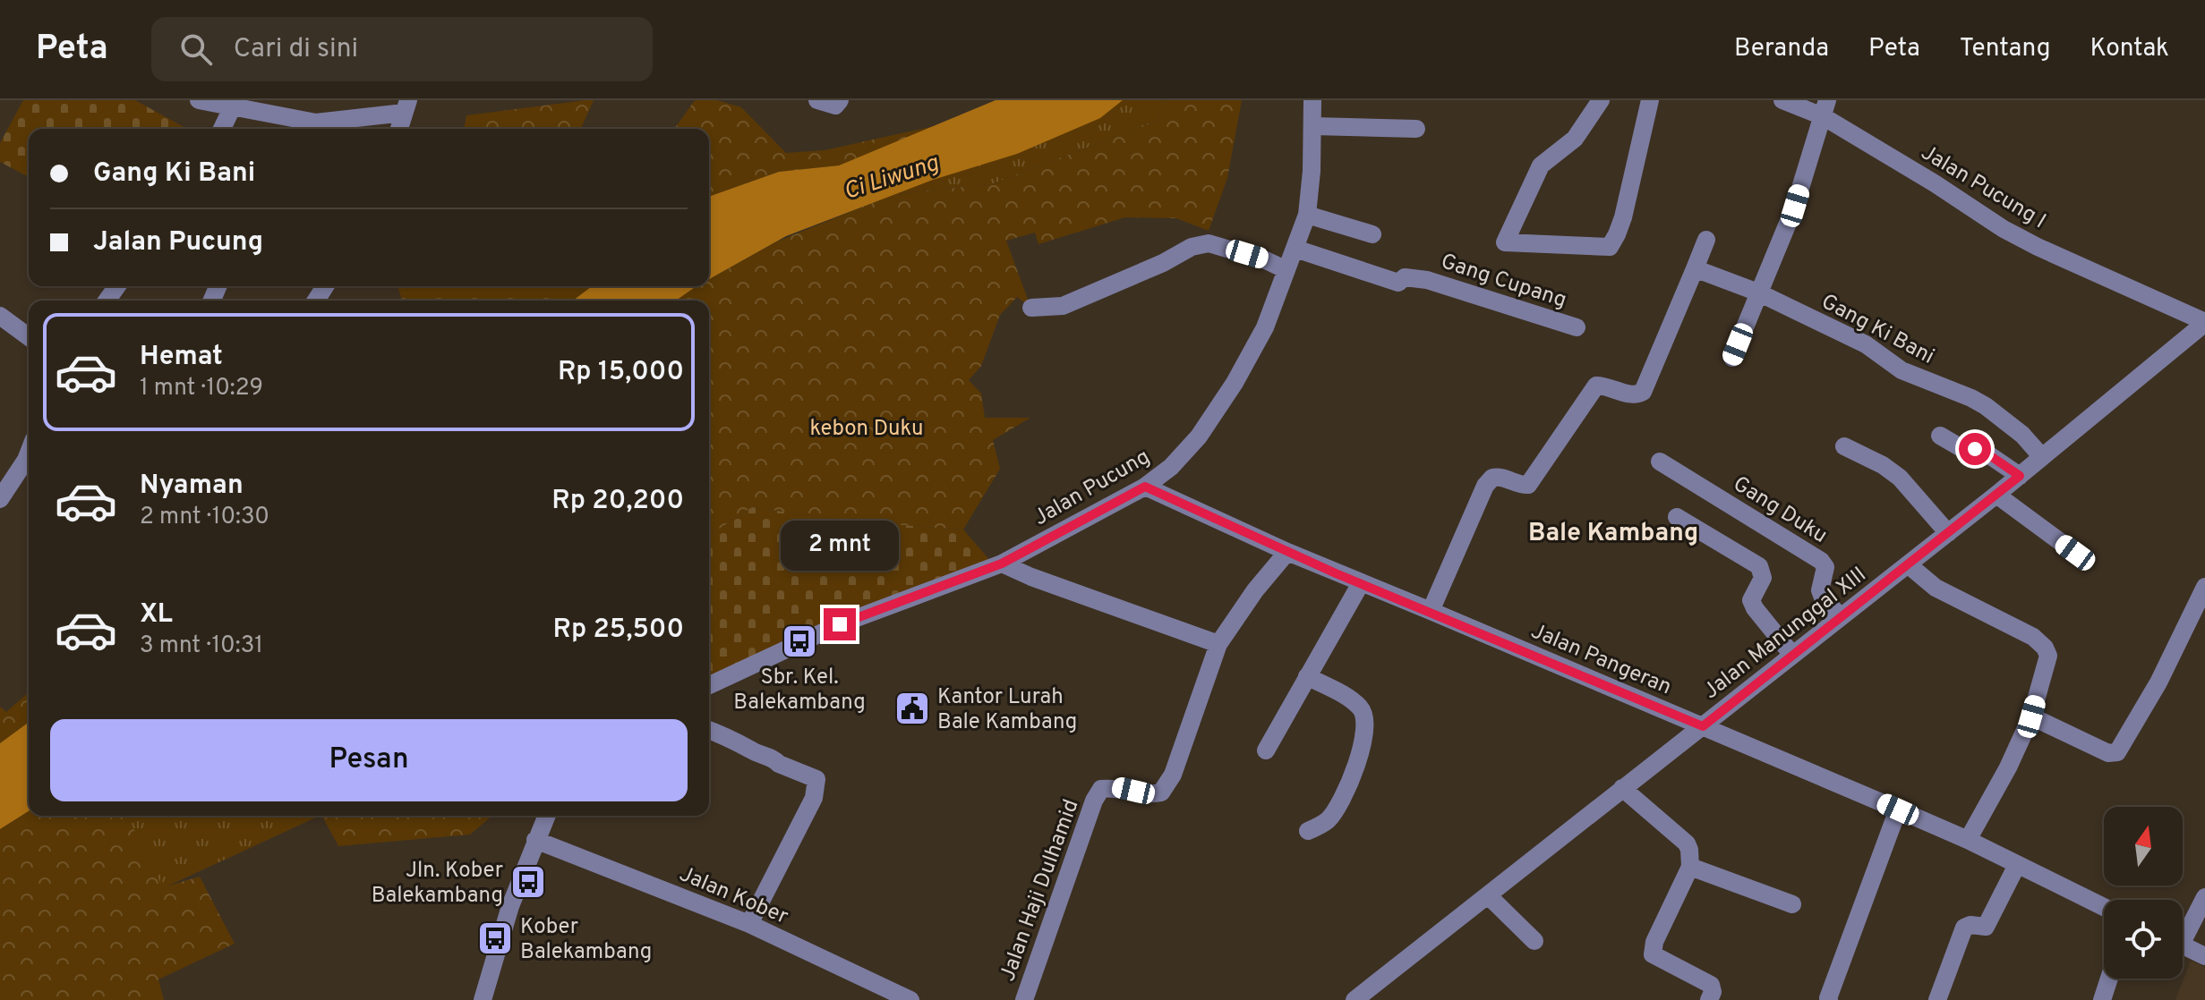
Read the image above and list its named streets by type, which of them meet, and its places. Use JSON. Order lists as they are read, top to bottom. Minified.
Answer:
{"streets":{"street":["Jalan Pucung I","Gang Cupang","Gang Ki Bani","Jalan Pucung","Gang Duku","Jalan Manunggal XIII","Jalan Pangeran","Jalan Haji Dulhamid","Jalan Kober"]},"crossings":[["Jalan Pucung I","Jalan Manunggal XIII"],["Gang Cupang","Jalan Pucung"],["Gang Ki Bani","Jalan Manunggal XIII"],["Jalan Pucung","Jalan Pangeran"],["Gang Duku","Jalan Manunggal XIII"],["Jalan Manunggal XIII","Jalan Pangeran"],["Jalan Pangeran","Jalan Haji Dulhamid"]],"districts":["Bale Kambang"],"water":["Ci Liwung"],"parks":["kebon Duku"],"places":{"bus stop":["Sbr. Kel. Balekambang","Jln. Kober Balekambang","Kober Balekambang"],"public building":["Kantor Lurah Bale Kambang"]},"north":"top","page":{"header":"Peta","search":"Cari di sini","nav":["Beranda","Peta","Tentang","Kontak"],"banner":["Gang Ki Bani","Jalan Pucung"],"list":[{"name":"Hemat","note":"1 mnt · 10:29","value":"Rp 15,000"},{"name":"Nyaman","note":"2 mnt · 10:30","value":"Rp 20,200"},{"name":"XL","note":"3 mnt · 10:31","value":"Rp 25,500"}],"bubble":"2 mnt","buttons":"Pesan"}}
